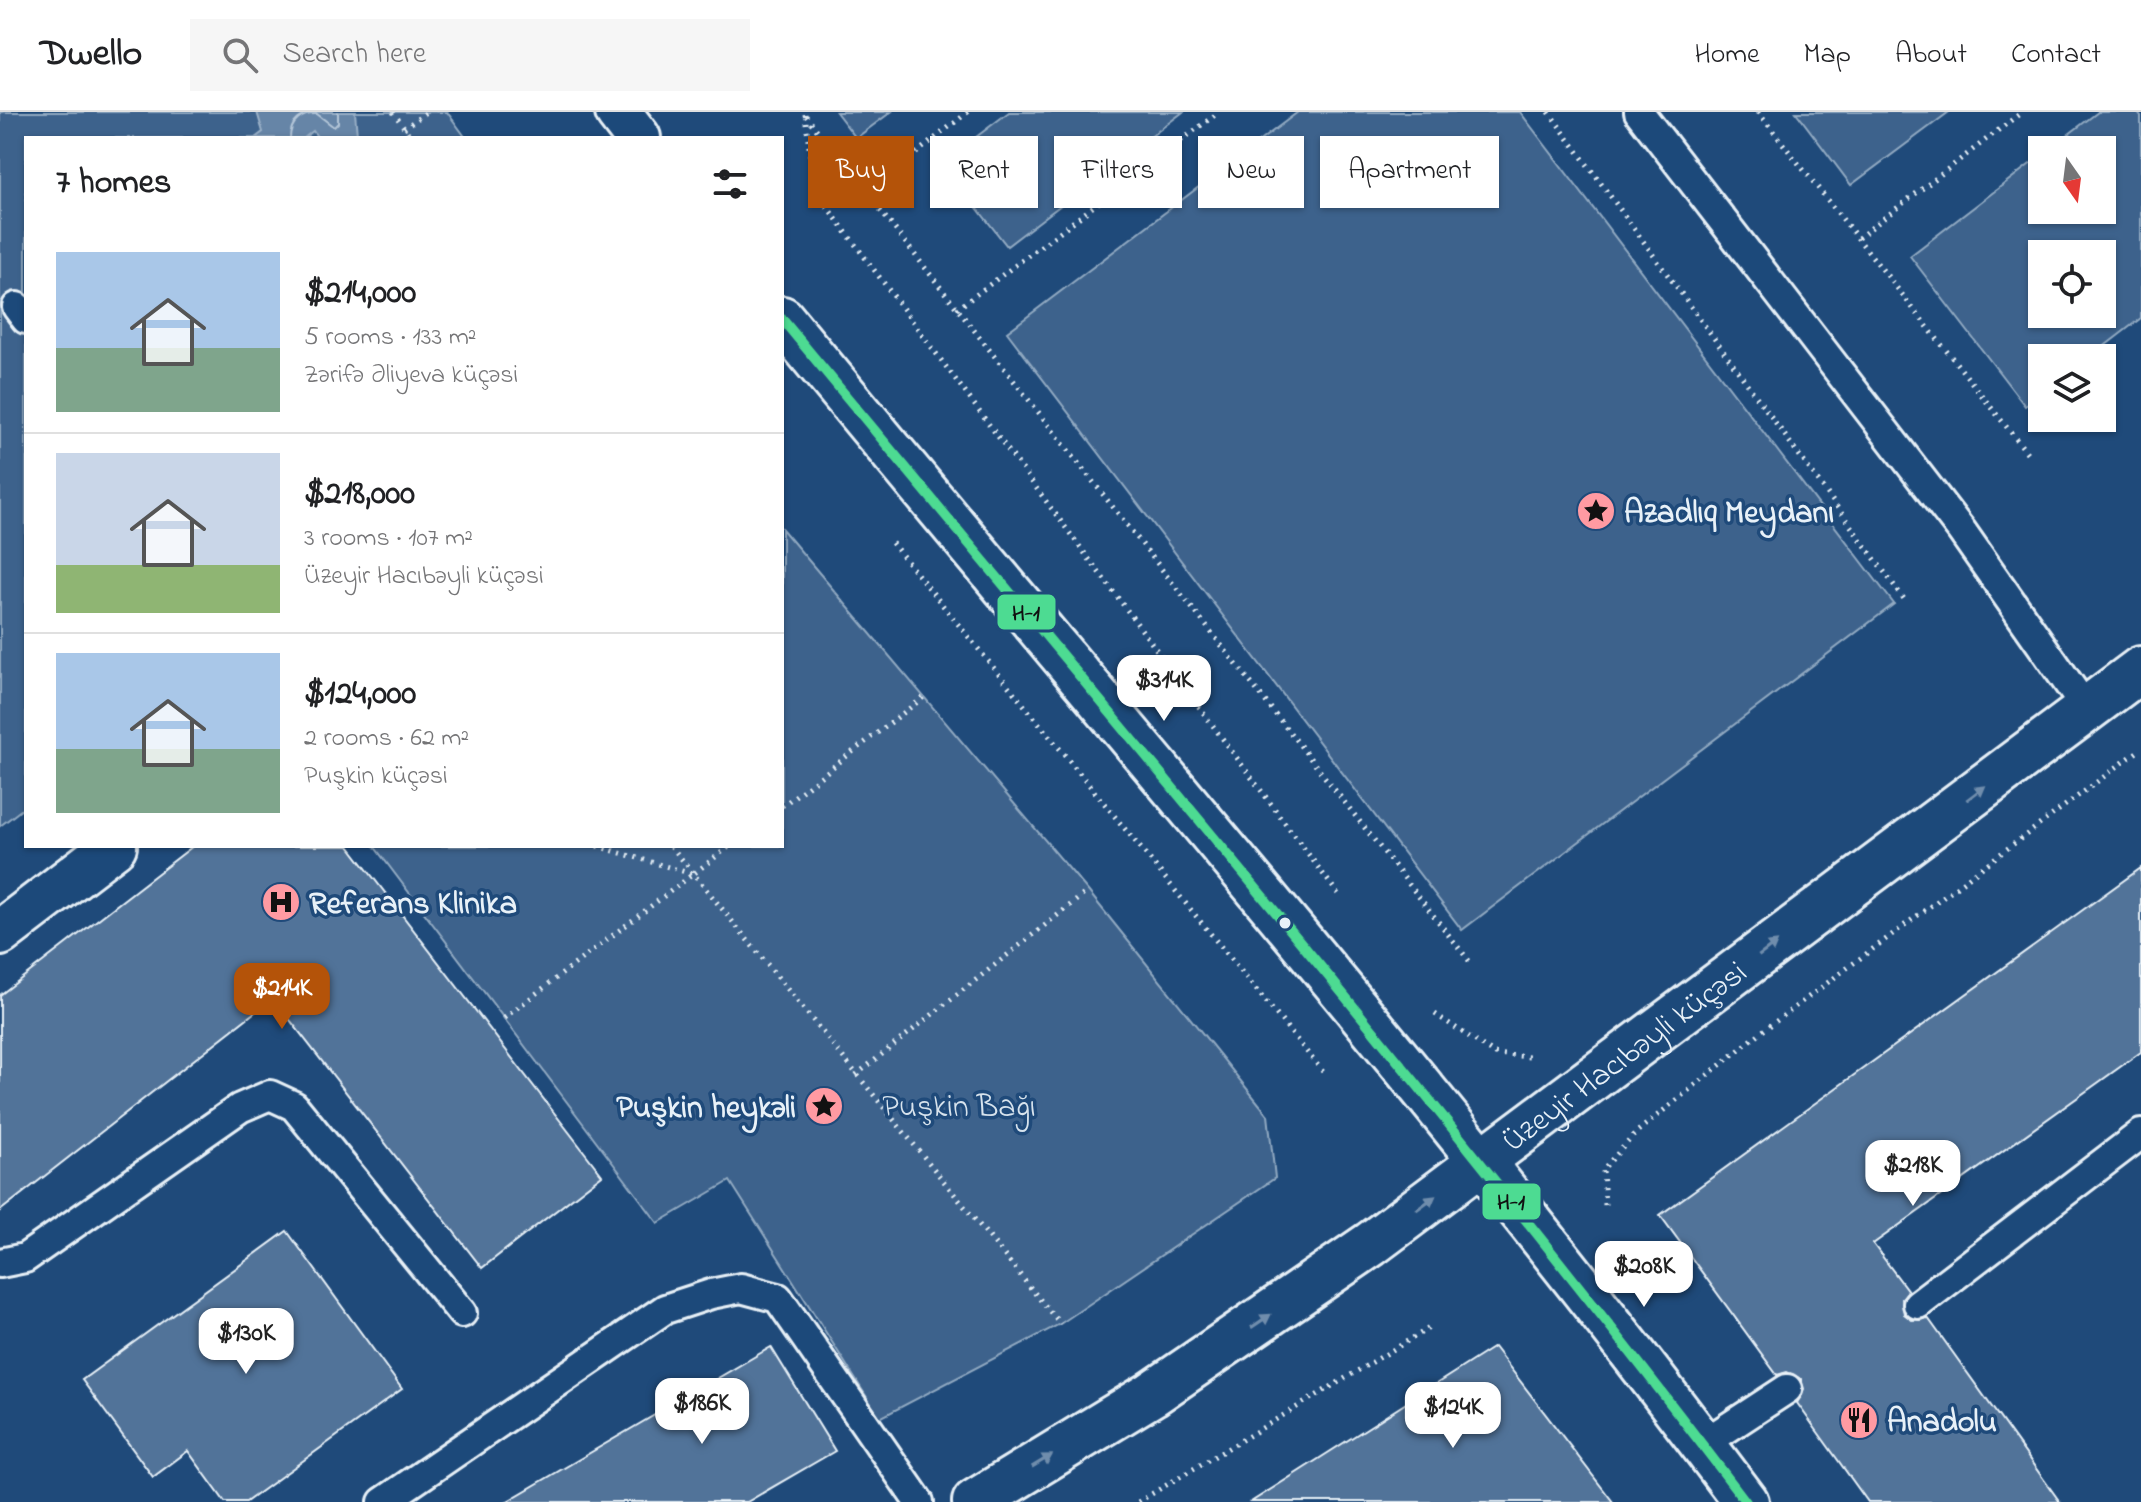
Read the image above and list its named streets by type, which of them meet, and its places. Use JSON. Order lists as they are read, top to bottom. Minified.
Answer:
{"streets":{"main road":["Üzeyir Hacıbəyli küçəsi"]},"one_way":["Üzeyir Hacıbəyli küçəsi"],"parks":["Puşkin Bağı"],"places":{"place":["Azadlıq Meydanı","Puşkin heykəli"],"hospital":["Referans Klinika"],"restaurant":["Anadolu"]},"lines":["transit line H-1"],"north":"bottom","page":{"header":"Dwello","search":"Search here","nav":["Home","Map","About","Contact"],"chip":["Buy","Rent","Filters","New","Apartment"],"heading":"7 homes","list":[{"name":"$214,000","note":"5 rooms · 133 m² · Zərifə Əliyeva küçəsi"},{"name":"$218,000","note":"3 rooms · 107 m² · Üzeyir Hacıbəyli küçəsi"},{"name":"$124,000","note":"2 rooms · 62 m² · Puşkin küçəsi"}],"price":["$314K","$214K","$218K","$208K","$130K","$186K","$124K"]}}
